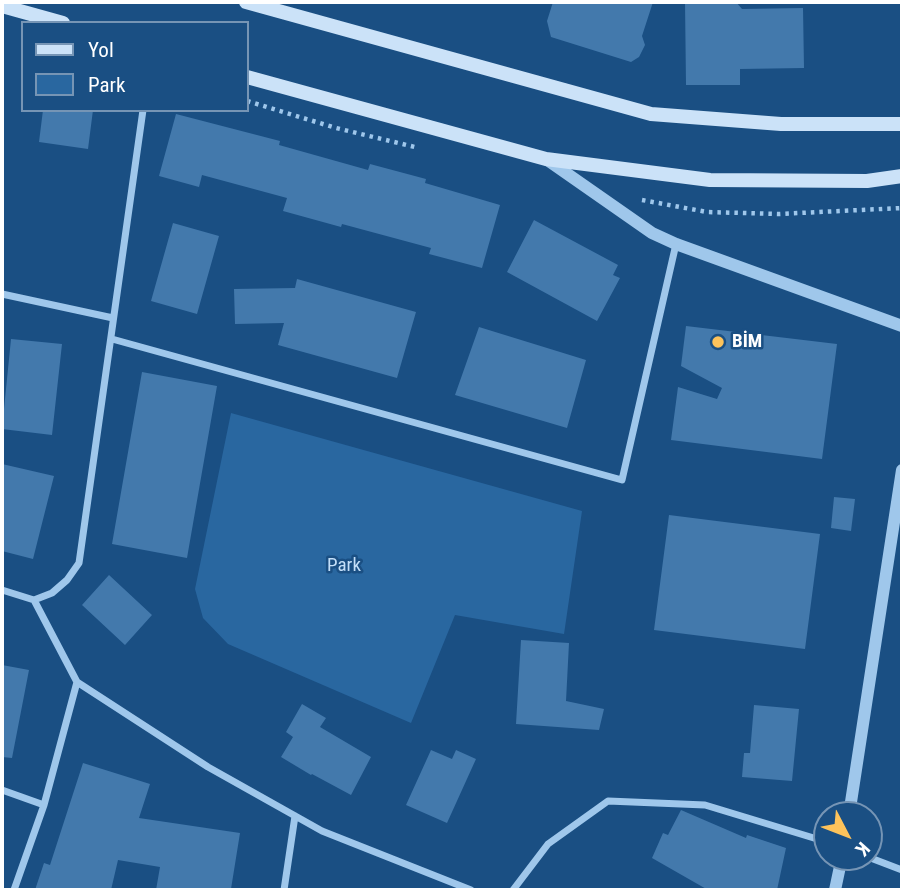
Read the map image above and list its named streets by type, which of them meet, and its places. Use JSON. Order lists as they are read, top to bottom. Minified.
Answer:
{"parks":["Park"],"places":["BİM"],"legend":["Yol","Park"],"north":"bottom right"}
